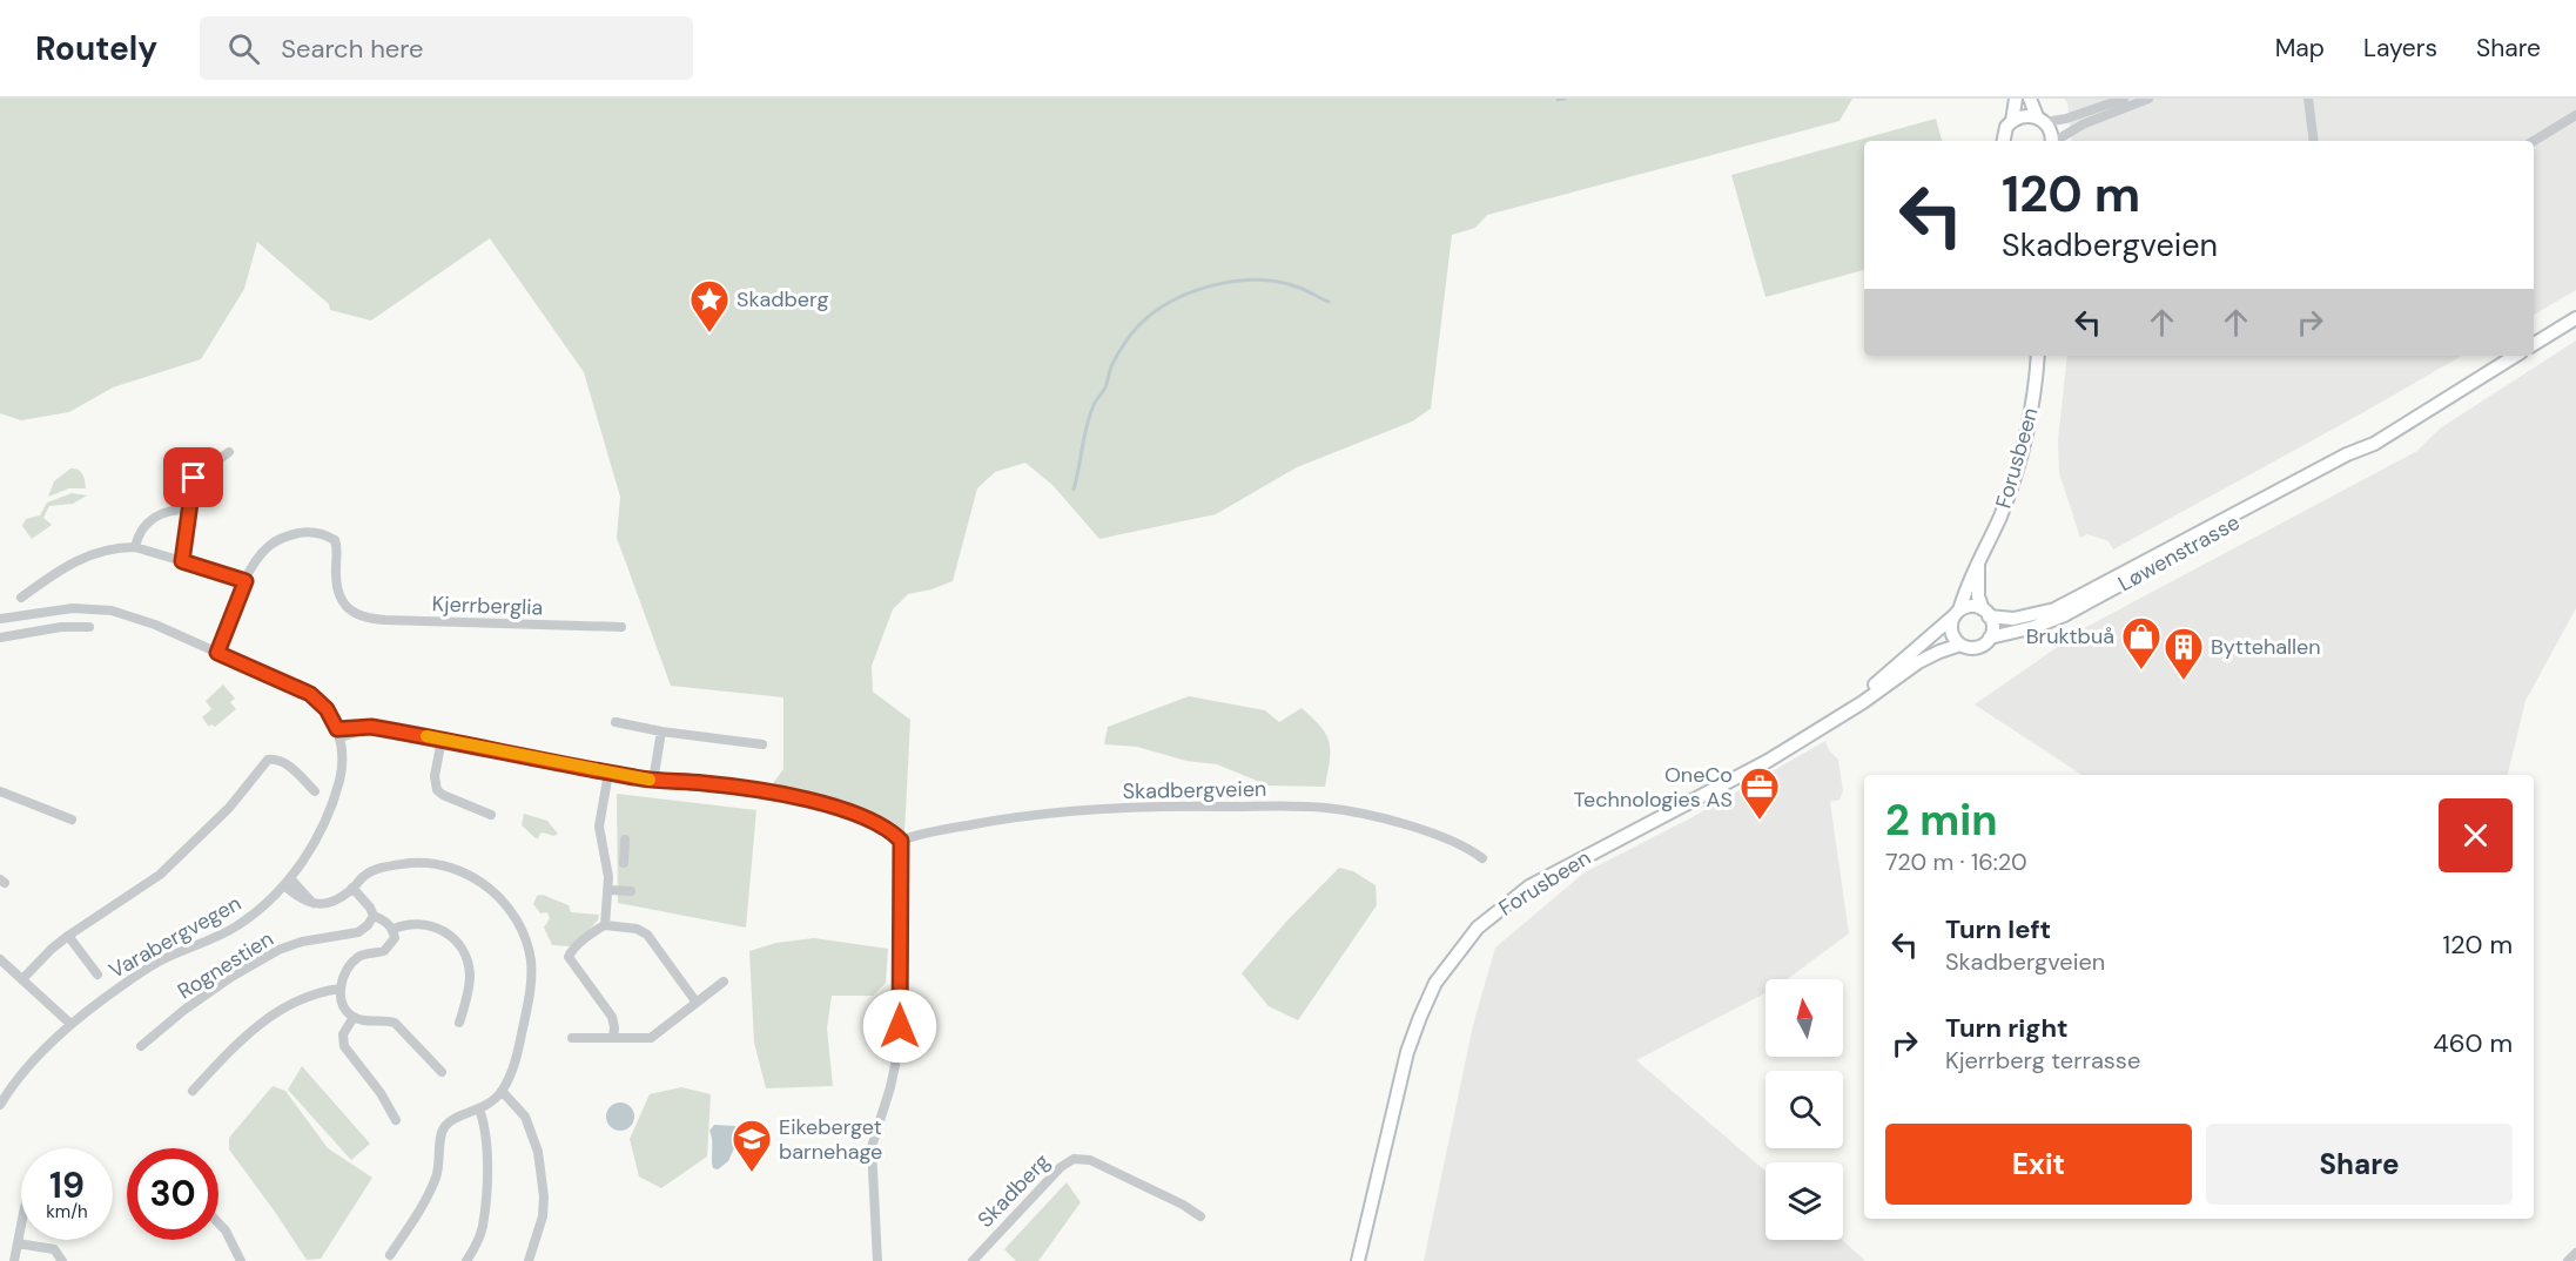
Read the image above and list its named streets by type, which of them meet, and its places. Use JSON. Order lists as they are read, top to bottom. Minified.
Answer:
{"streets":{"main road":["Forusbeen","Løwenstrasse"],"street":["Kjerrberglia","Skadbergveien","Varabergvegen","Rognestien","Skadberg"]},"crossings":[["Forusbeen","Løwenstrasse"]],"places":{"place":["Skadberg"],"shop":["Bruktbuå"],"building":["Byttehallen"],"office":["OneCo Technologies AS"],"school or university":["Eikeberget barnehage"]},"north":"top","page":{"header":"Routely","search":"Search here","nav":["Map","Layers","Share"],"turn":["120 m","Skadbergveien"],"heading":["2 min","720 m · 16:20"],"list":[{"name":"Turn left","note":"Skadbergveien","value":"120 m"},{"name":"Turn right","note":"Kjerrberg terrasse","value":"460 m"}],"buttons":["Exit","Share"],"speed":"19 km/h","limit":"30"}}
